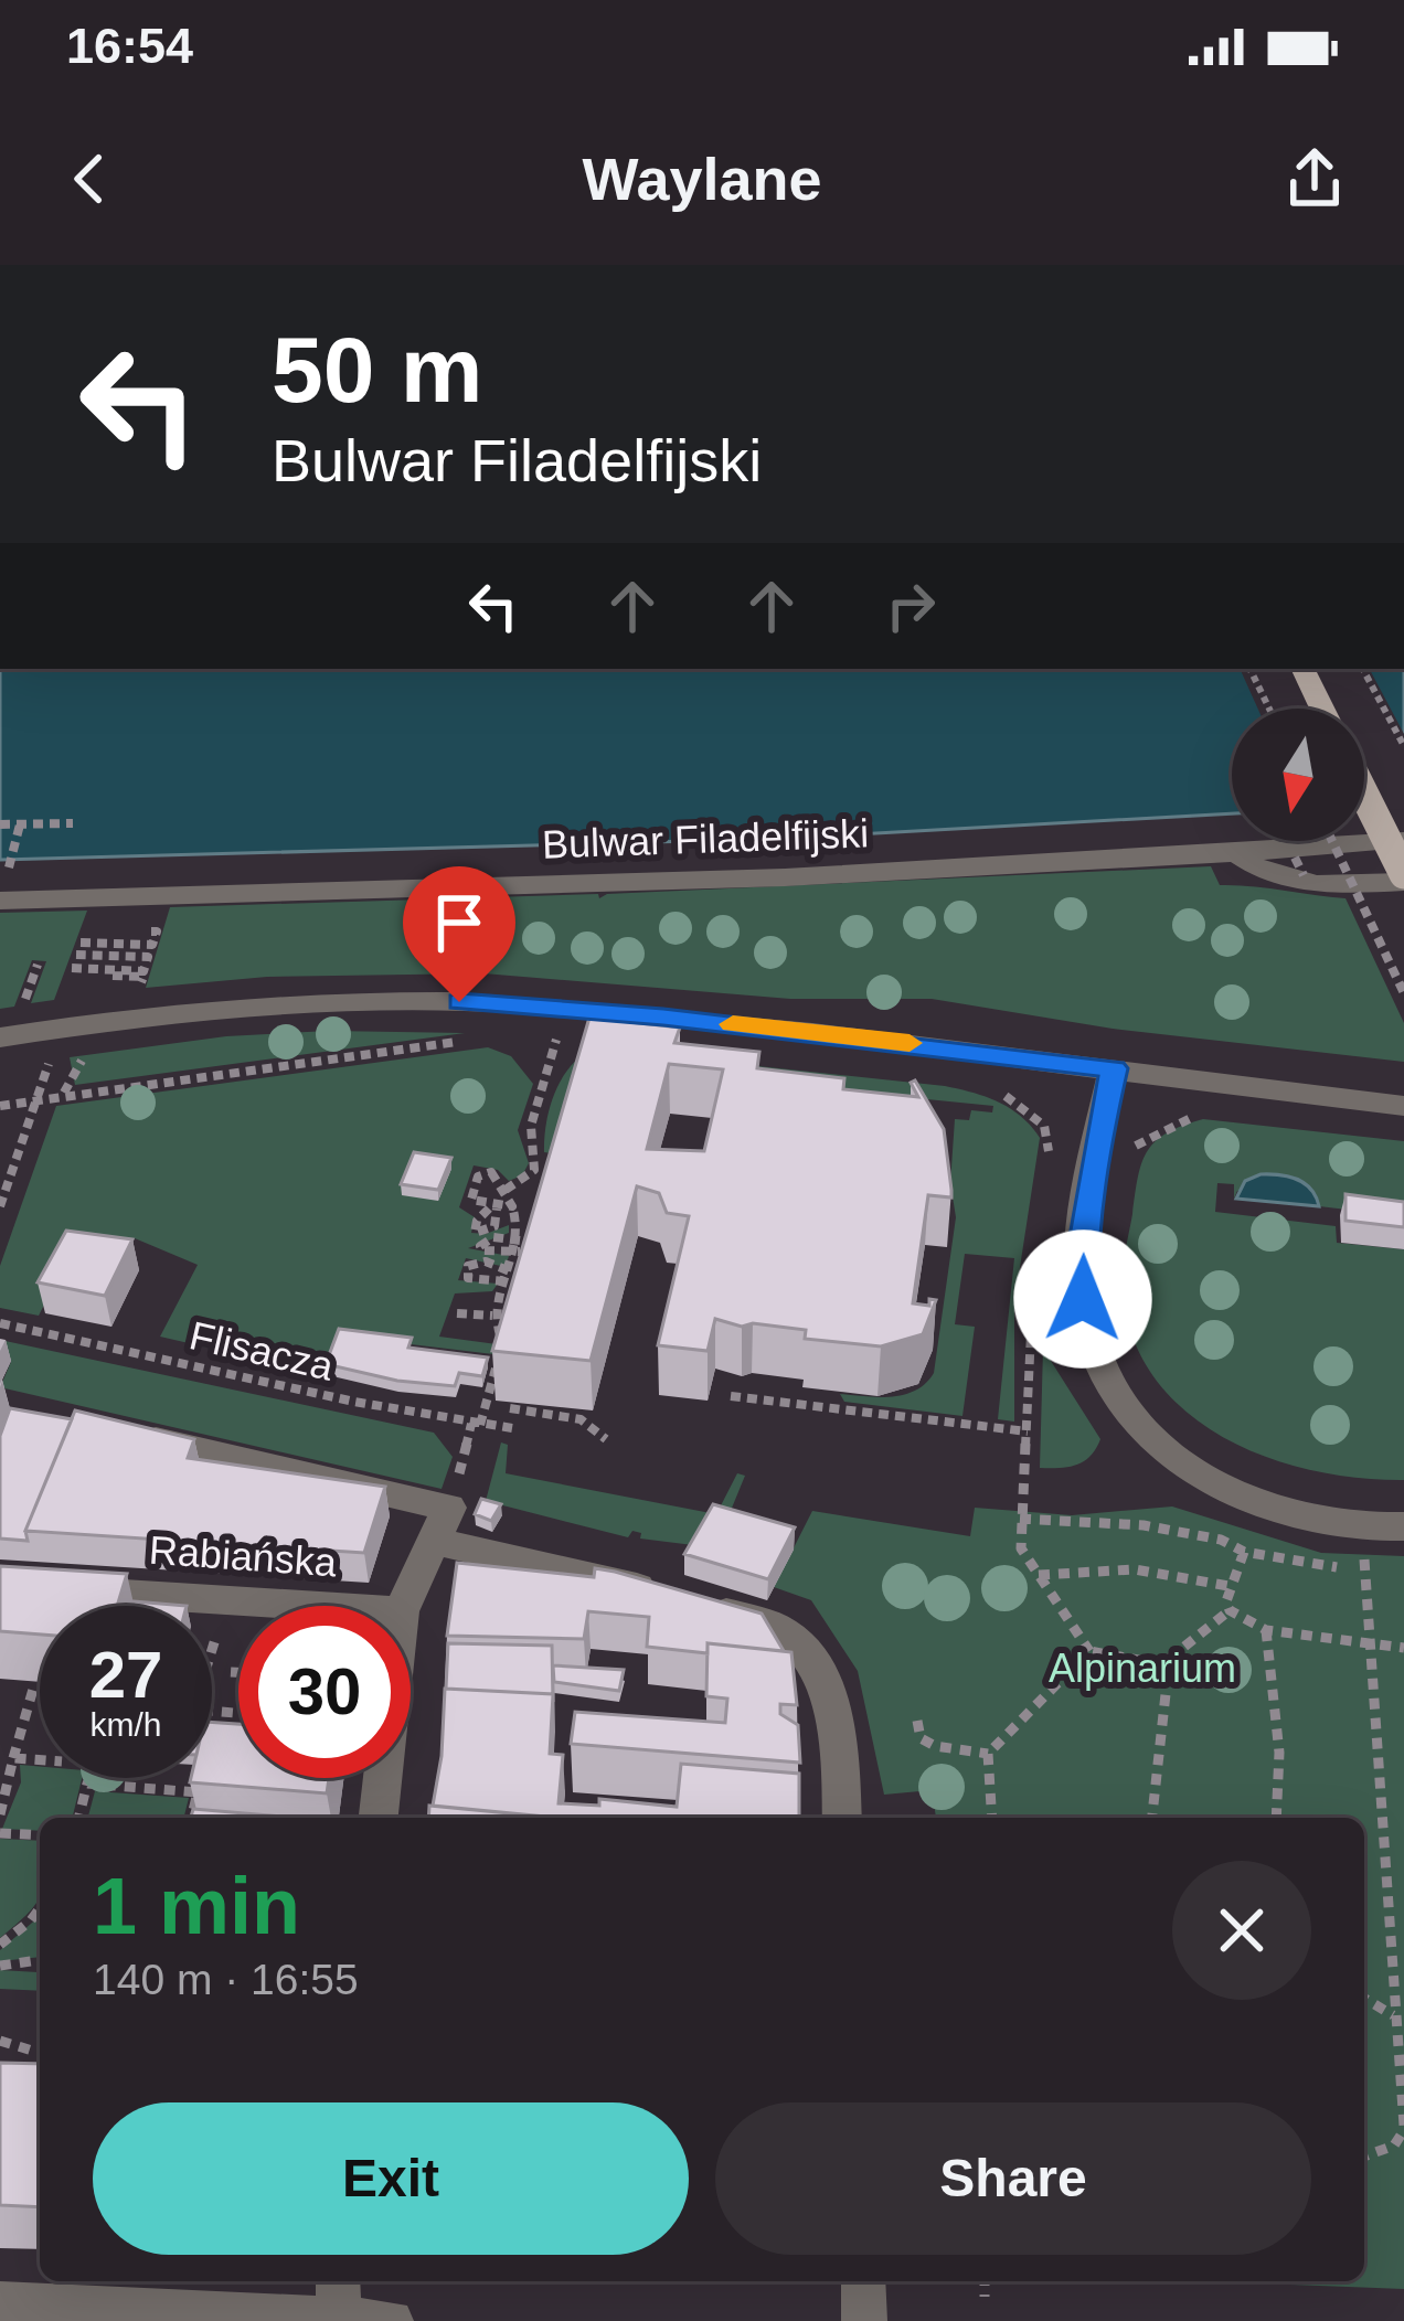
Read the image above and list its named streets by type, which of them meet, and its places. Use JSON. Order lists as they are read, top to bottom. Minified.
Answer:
{"streets":{"street":["Bulwar Filadelfijski","Rabiańska"],"path":["Flisacza"]},"parks":["Alpinarium"],"north":"bottom","page":{"status":"16:54","header":"Waylane","turn":["50 m","Bulwar Filadelfijski"],"speed":"27 km/h","limit":"30","heading":["1 min","140 m · 16:55"],"buttons":["Exit","Share"]}}
